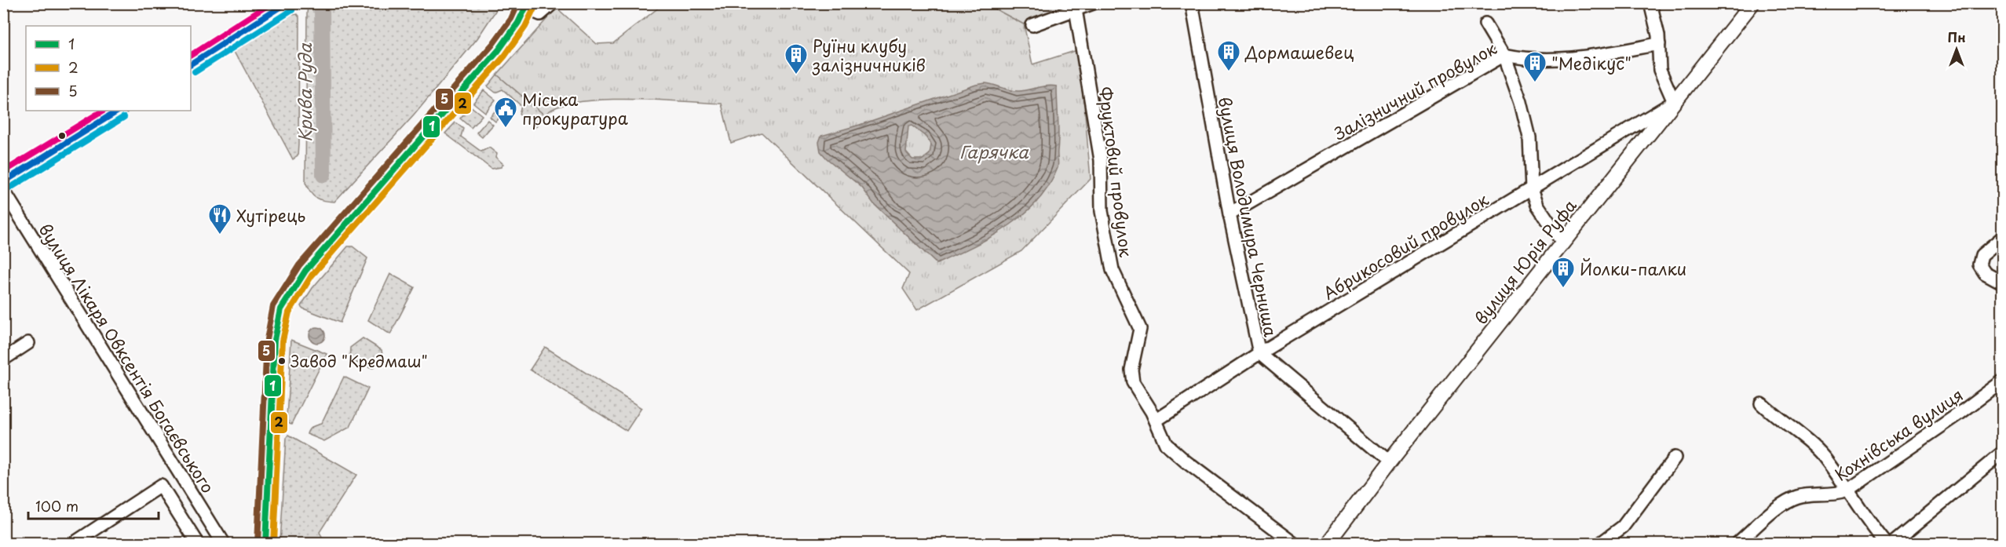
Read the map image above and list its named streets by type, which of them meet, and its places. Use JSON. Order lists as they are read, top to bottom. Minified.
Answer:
{"streets":{"main road":["вулиця Юрія Руфа"],"street":["Залізничний провулок","Фруктовий провулок","вулиця Володимира Черниша","Абрикосовий провулок","вулиця Лікаря Овксентія Богаєвського","Кохнівська вулиця"]},"crossings":[["Залізничний провулок","вулиця Володимира Черниша"],["Фруктовий провулок","Абрикосовий провулок"],["вулиця Володимира Черниша","Абрикосовий провулок"],["вулиця Володимира Черниша","вулиця Юрія Руфа"],["Абрикосовий провулок","вулиця Юрія Руфа"]],"water":["Крива Руда","Гарячка"],"places":{"building":["Дормашевец","Руїни клубу залізничників","\"Медікус\"","Йолки-палки"],"public building":["Міська прокуратура"],"restaurant":["Хутірець"],"other":["Завод \"Кредмаш\""]},"lines":["transit line 1","transit line 5","transit line 2"],"legend":["1","2","5"],"scale_bar":"100 m","north":"top"}
